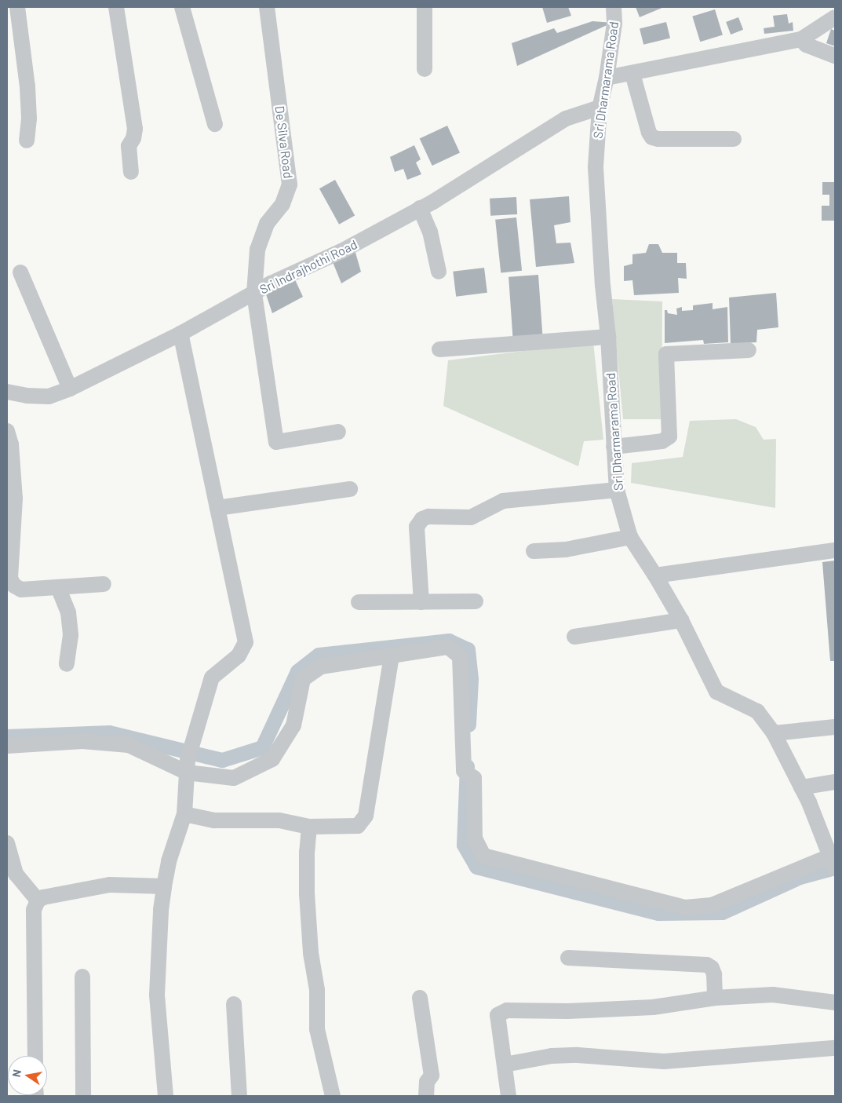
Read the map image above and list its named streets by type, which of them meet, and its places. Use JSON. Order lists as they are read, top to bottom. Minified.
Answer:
{"streets":{"street":["Sri Dharmarama Road","De Silva Road","Sri Indrajhothi Road"]},"crossings":[["Sri Dharmarama Road","Sri Indrajhothi Road"],["De Silva Road","Sri Indrajhothi Road"]],"north":"left"}
